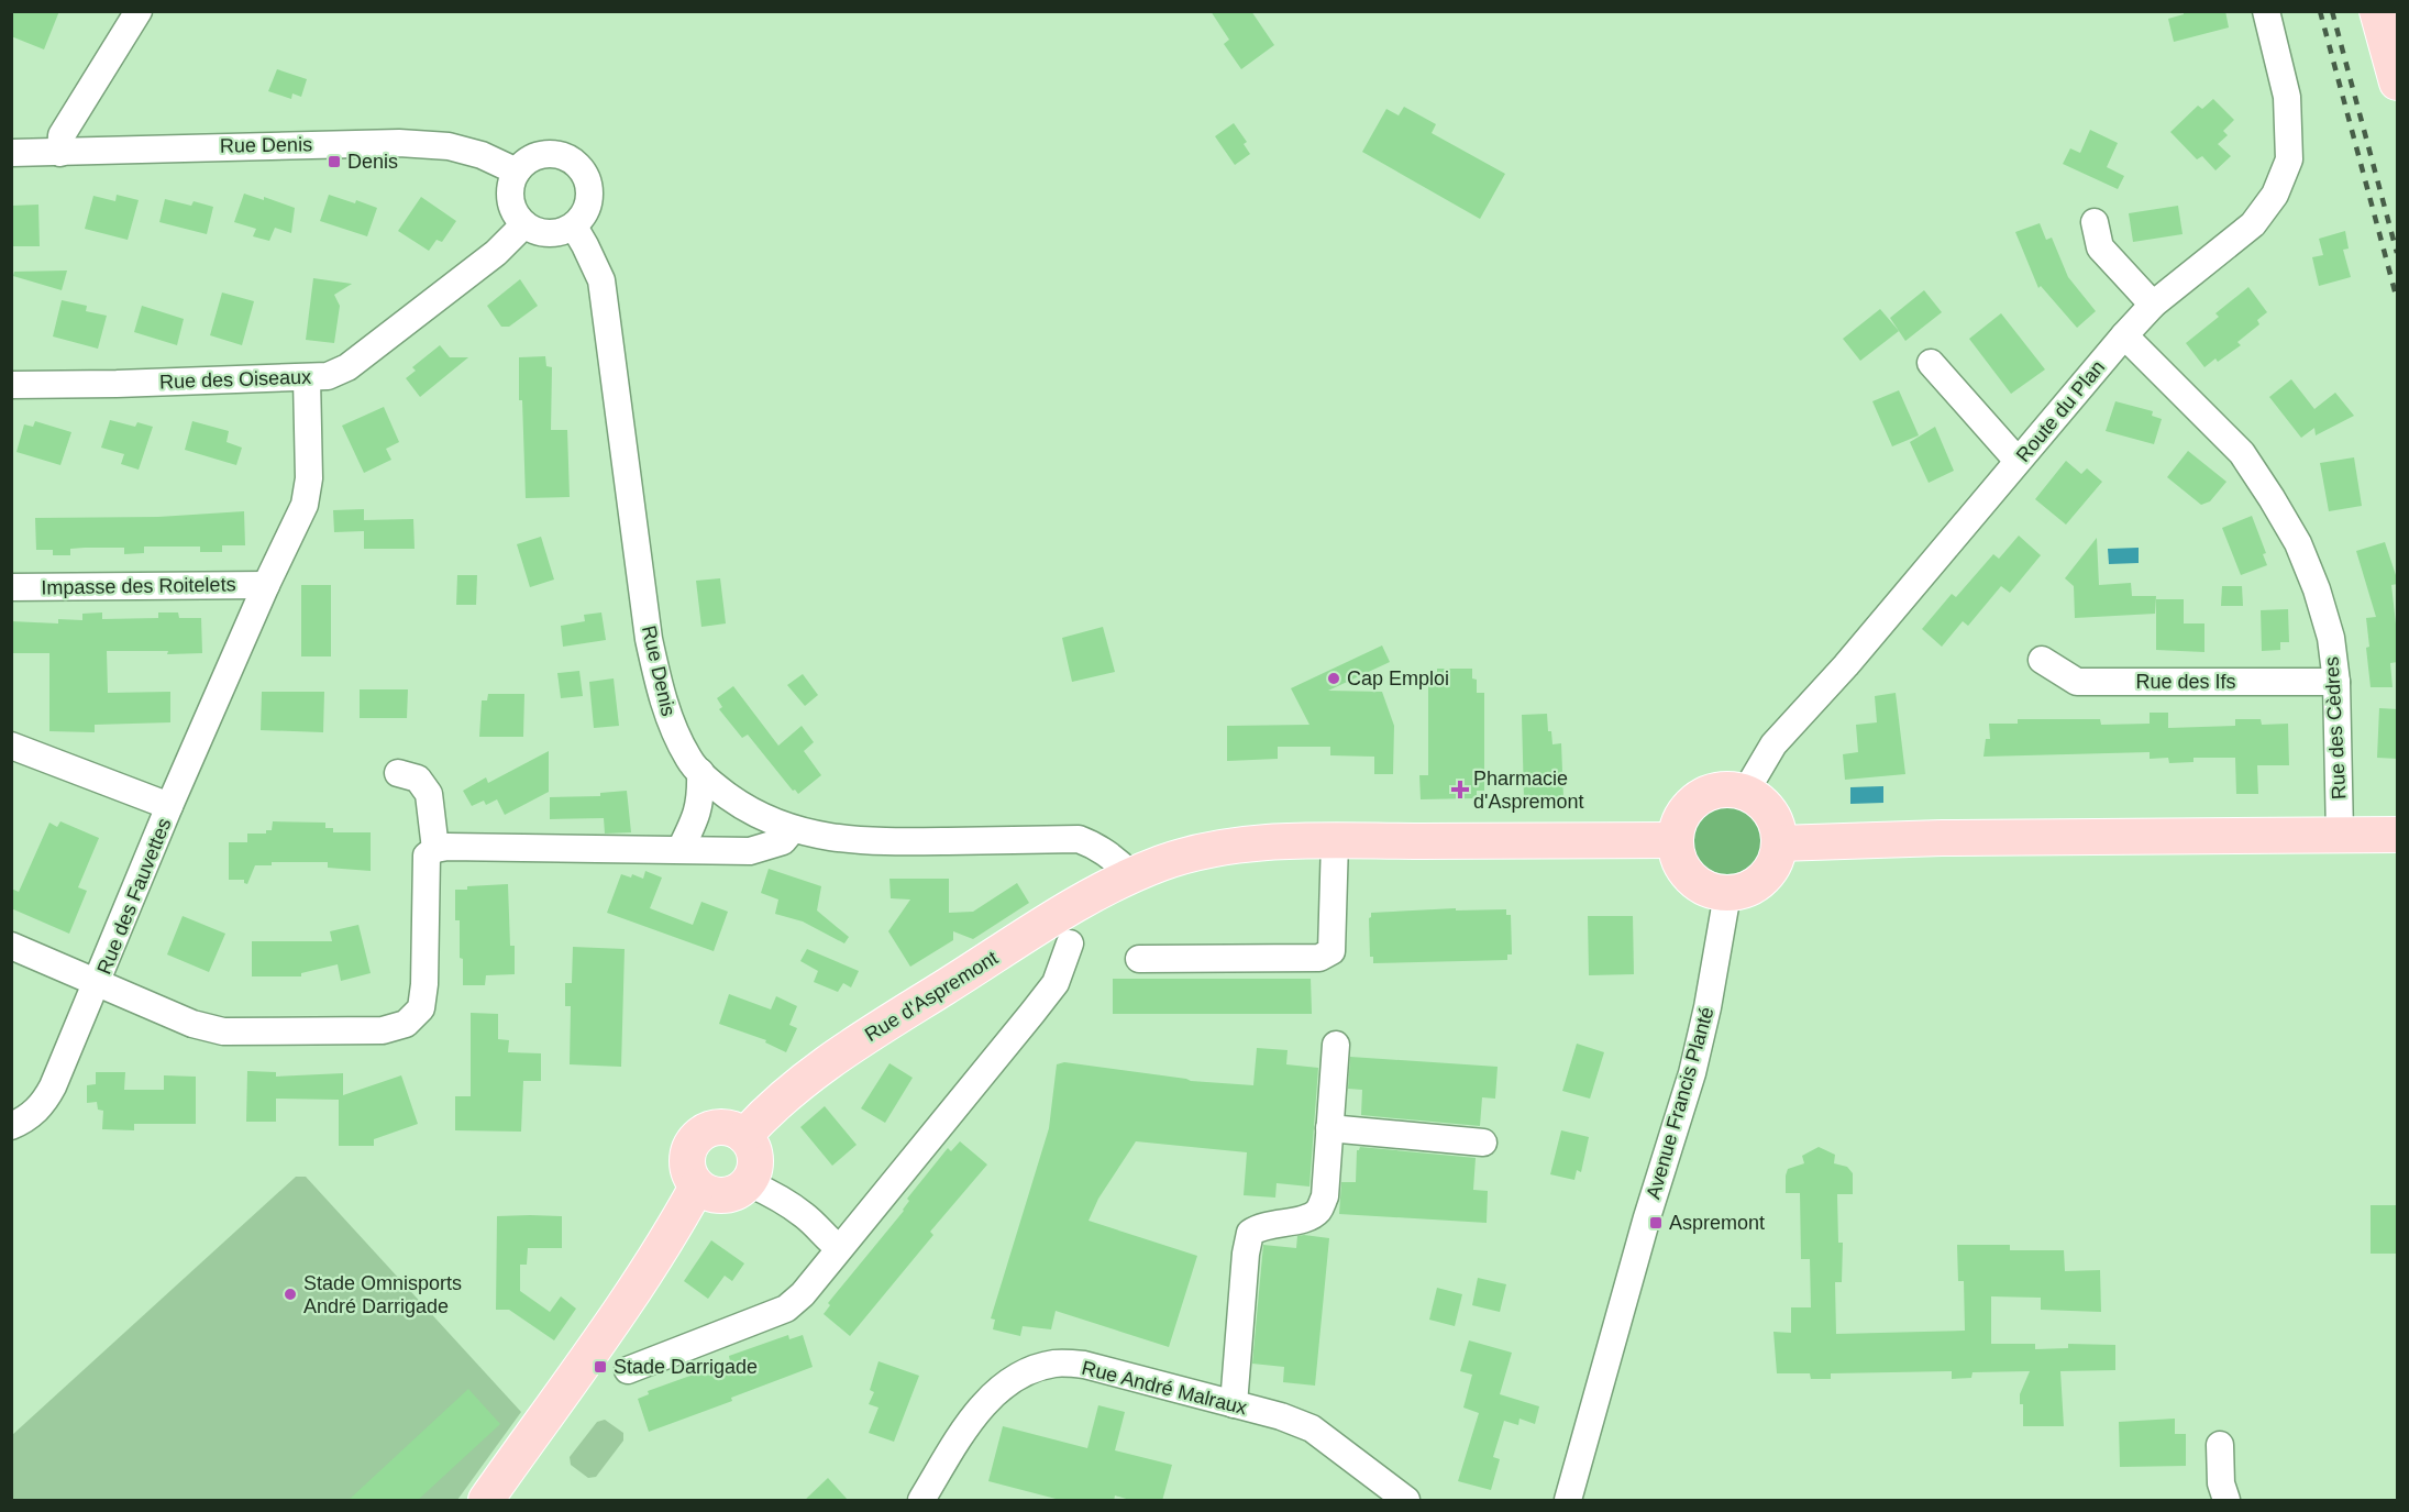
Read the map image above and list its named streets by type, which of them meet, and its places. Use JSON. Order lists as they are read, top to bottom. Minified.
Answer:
{"streets":{"main road":["Rue d'Aspremont"],"street":["Rue Denis","Rue des Oiseaux","Route du Plan","Impasse des Roitelets","Rue des Ifs","Rue des Cèdres","Rue des Fauvettes","Avenue Francis Planté","Rue André Malraux"]},"crossings":[["Rue Denis","Rue des Oiseaux"],["Rue Denis","Rue d'Aspremont"],["Rue des Oiseaux","Rue des Fauvettes"],["Route du Plan","Rue des Cèdres"],["Route du Plan","Rue d'Aspremont"],["Route du Plan","Avenue Francis Planté"],["Impasse des Roitelets","Rue des Fauvettes"],["Rue des Ifs","Rue des Cèdres"],["Rue d'Aspremont","Avenue Francis Planté"]],"places":{"transit":["Denis","Aspremont","Stade Darrigade"],"other":["Cap Emploi","Stade Omnisports André Darrigade"],"health":["Pharmacie d'Aspremont"]}}
